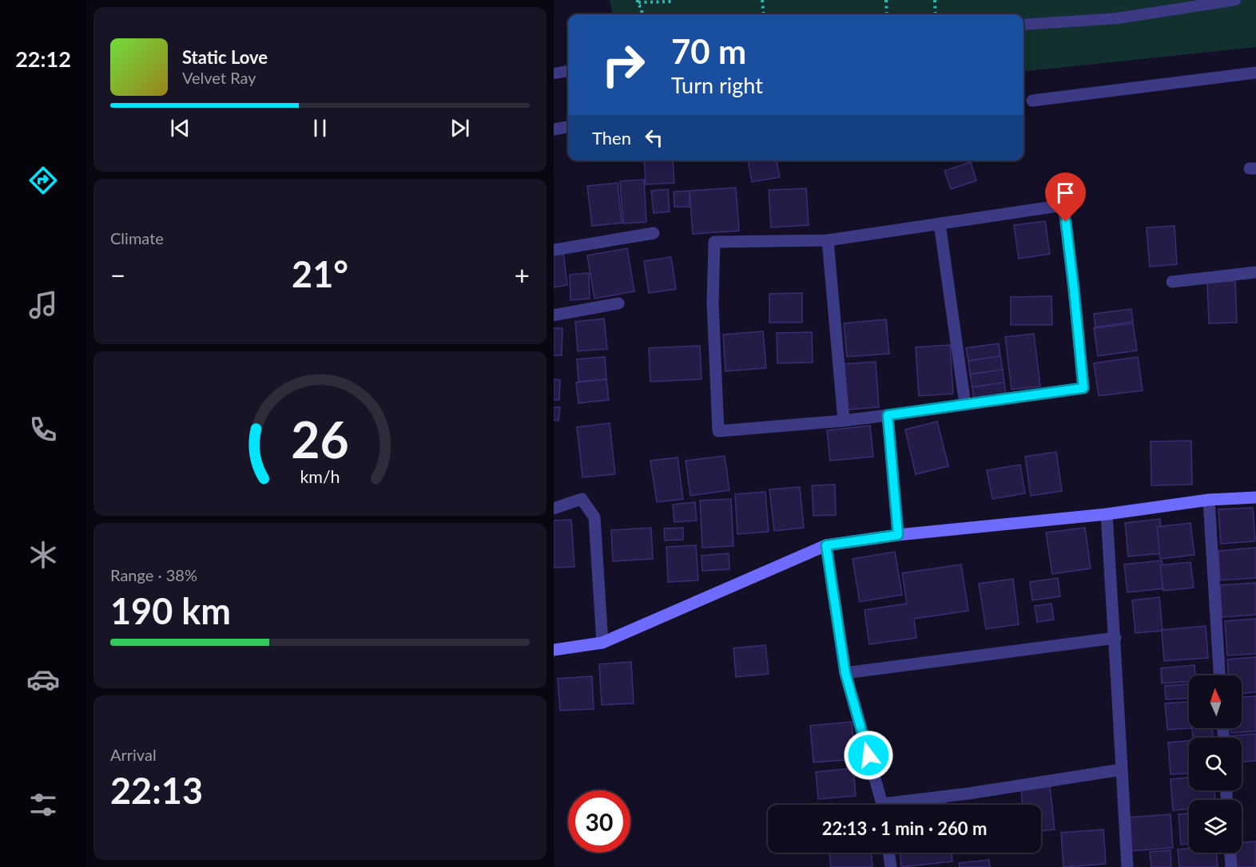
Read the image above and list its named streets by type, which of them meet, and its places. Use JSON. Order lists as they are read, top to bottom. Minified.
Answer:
{"north":"top","page":{"tabs":"22:12","turn":["70 m","Turn right"],"song":["Static Love","Velvet Ray"],"then":"Then","tile":["Climate",["Range · 38%","190 km"],["Arrival","22:13"]],"heat":["−","21°","+"],"limit":"30","trip":"22:13 · 1 min · 260 m","gauge":["26","km/h"]}}
